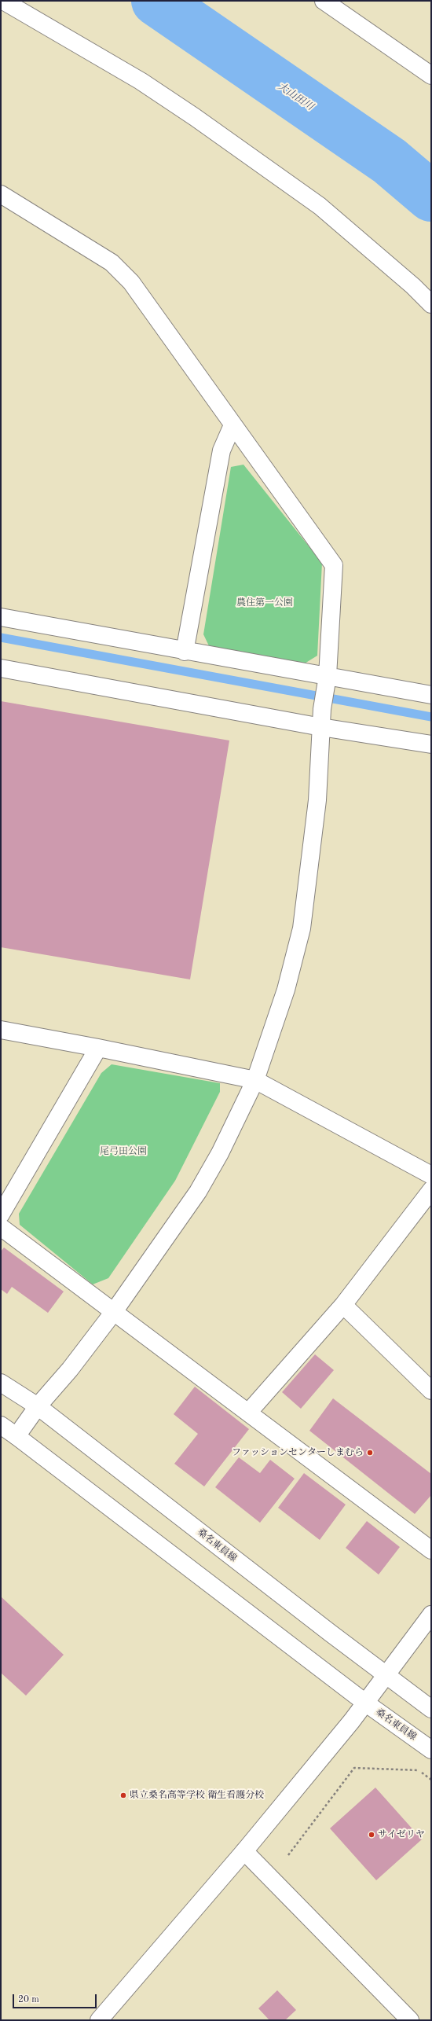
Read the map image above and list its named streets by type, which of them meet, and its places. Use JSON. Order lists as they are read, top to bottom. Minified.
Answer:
{"streets":{"street":["桑名東員線"]},"water":["大山田川"],"parks":["農住第一公園","尾弓田公園"],"places":["ファッションセンターしまむら","県立桑名高等学校 衛生看護分校","サイゼリヤ"],"scale_bar":"20 m"}
